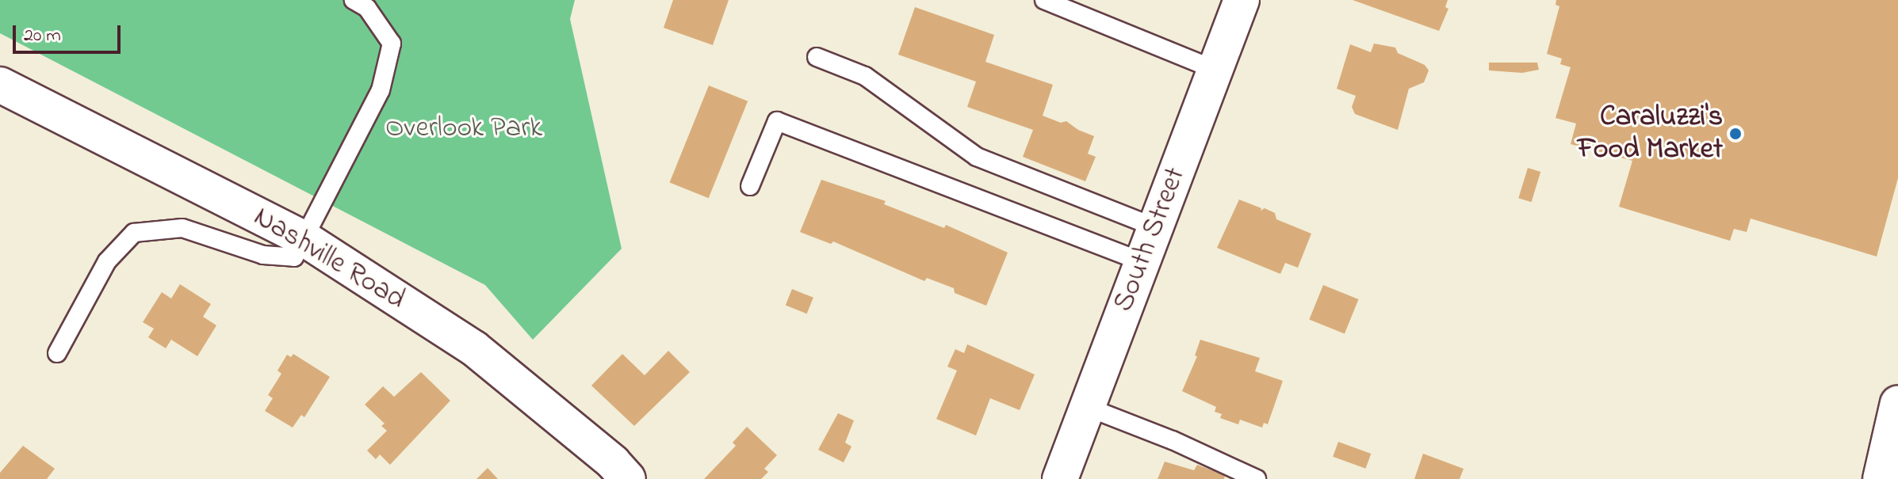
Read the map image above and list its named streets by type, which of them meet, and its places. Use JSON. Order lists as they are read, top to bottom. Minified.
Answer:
{"streets":{"street":["South Street","Nashville Road"]},"parks":["Overlook Park"],"places":["Caraluzzi's Food Market"],"scale_bar":"20 m"}
